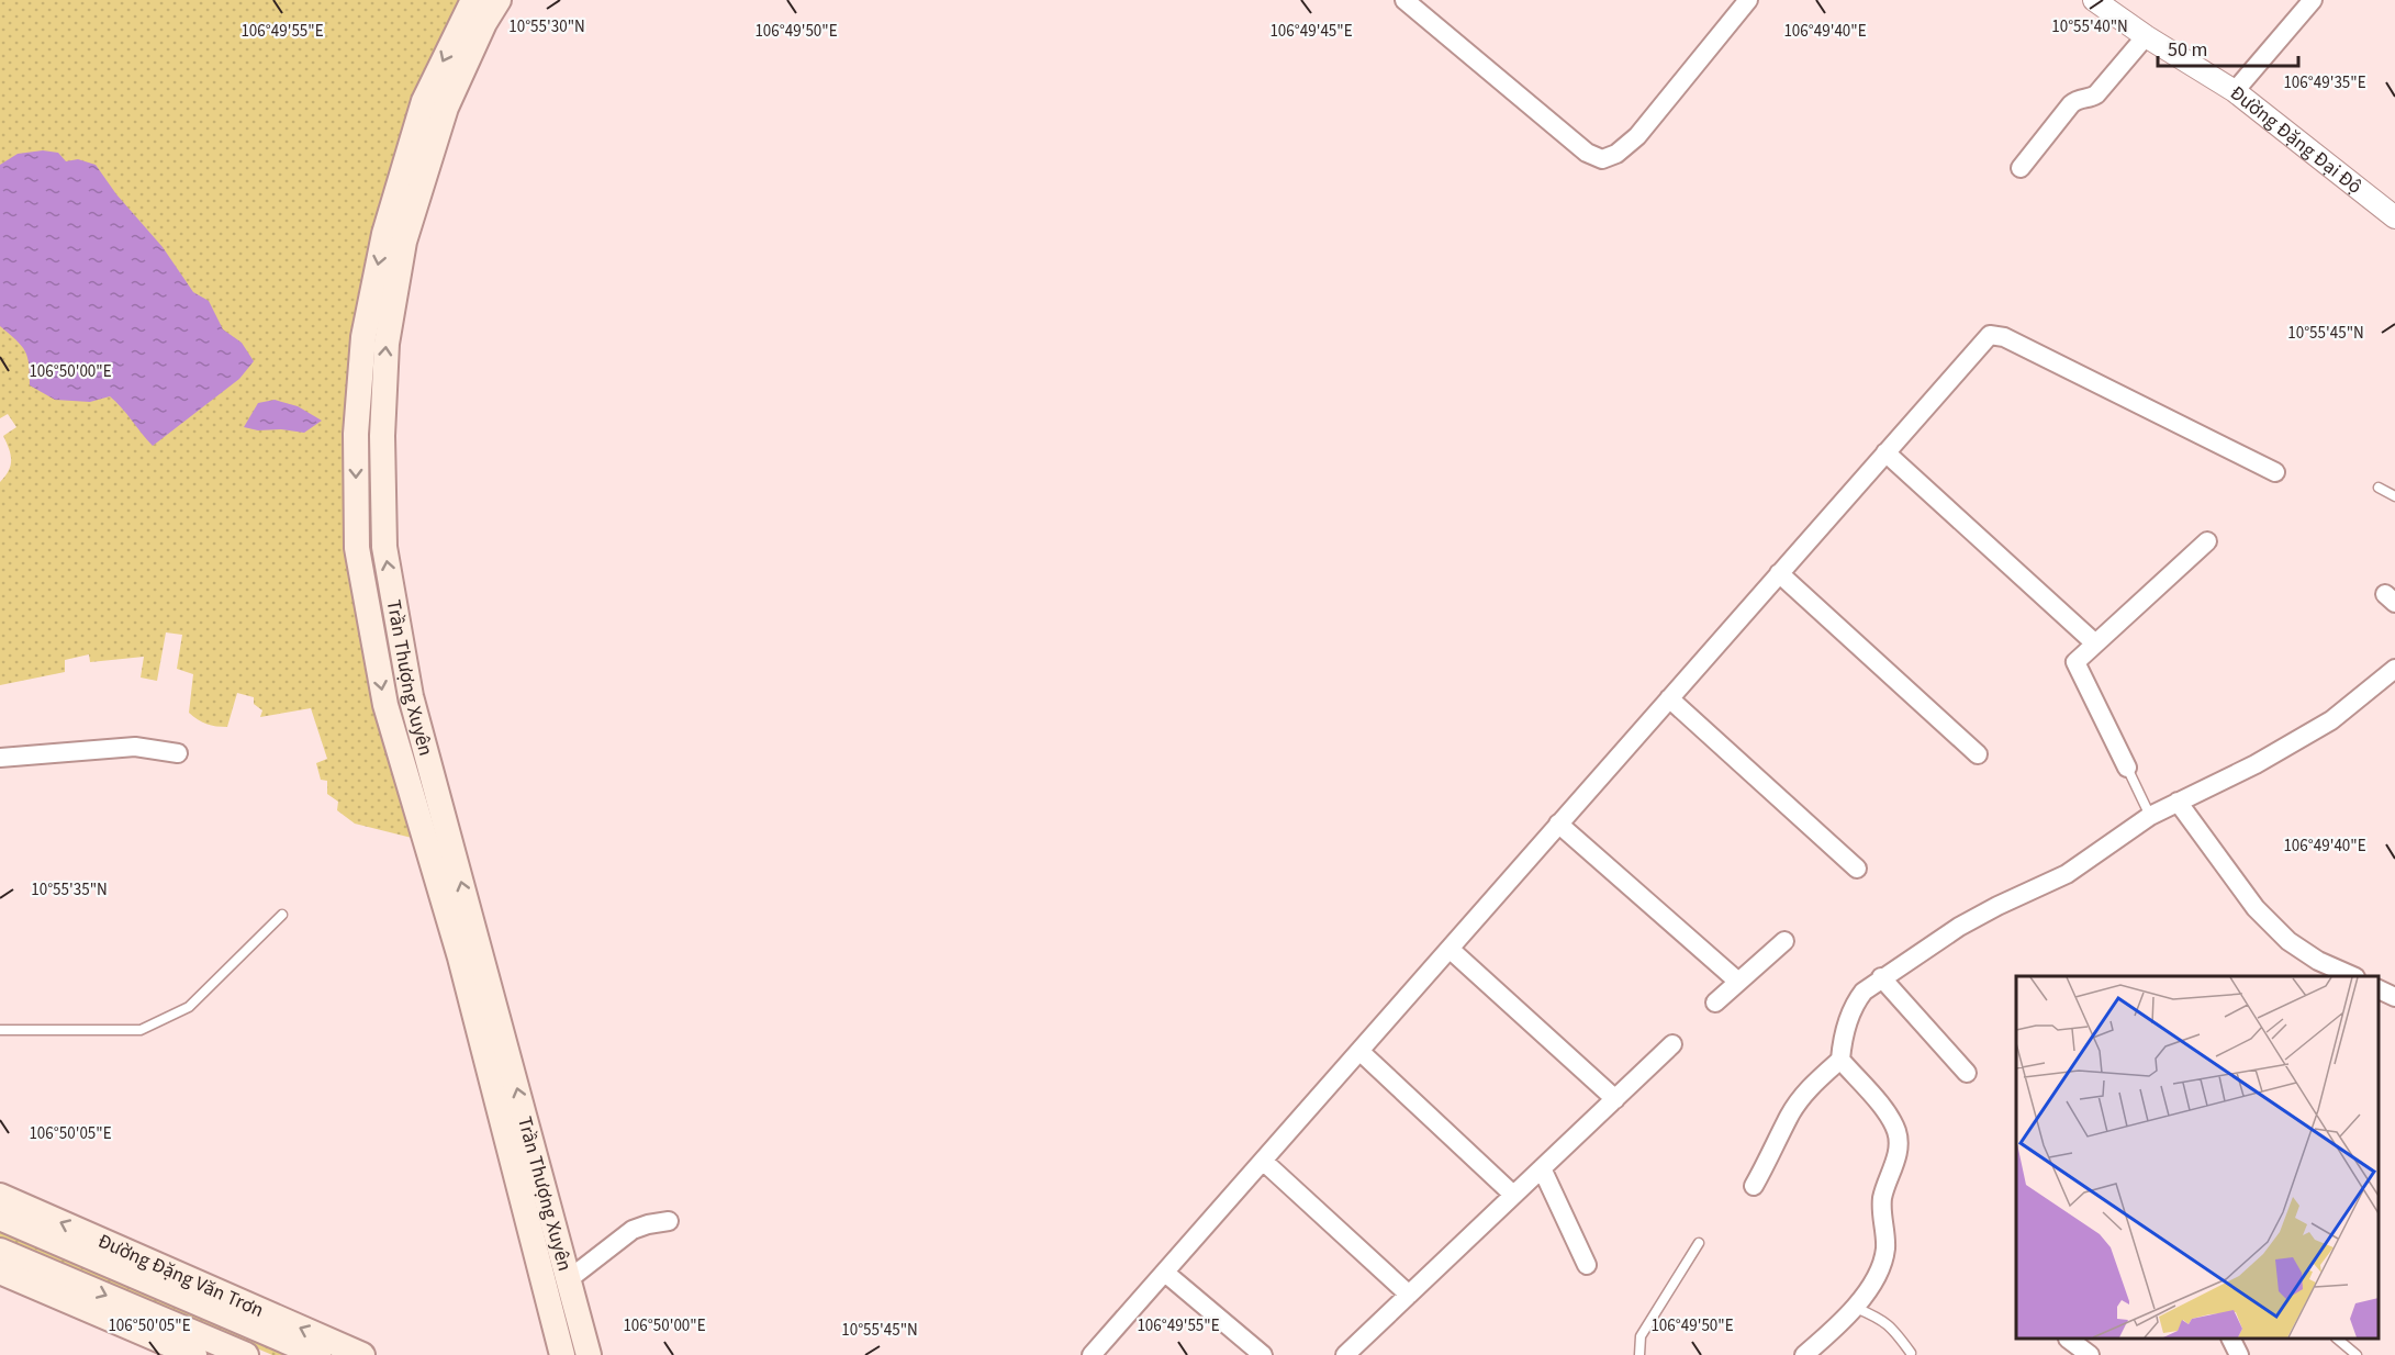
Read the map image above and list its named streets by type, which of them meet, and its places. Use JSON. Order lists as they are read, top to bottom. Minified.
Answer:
{"streets":{"main road":["Trần Thượng Xuyên","Đường Đặng Văn Trơn"],"street":["Đường Đặng Đại Độ"]},"scale_bar":"50 m","coordinates":["10°55'30\"N","10°55'40\"N","106°49'40\"E","106°49'55\"E","106°49'50\"E","106°49'45\"E","106°49'35\"E","10°55'45\"N","106°50'00\"E","10°55'35\"N","106°50'05\"E"]}
